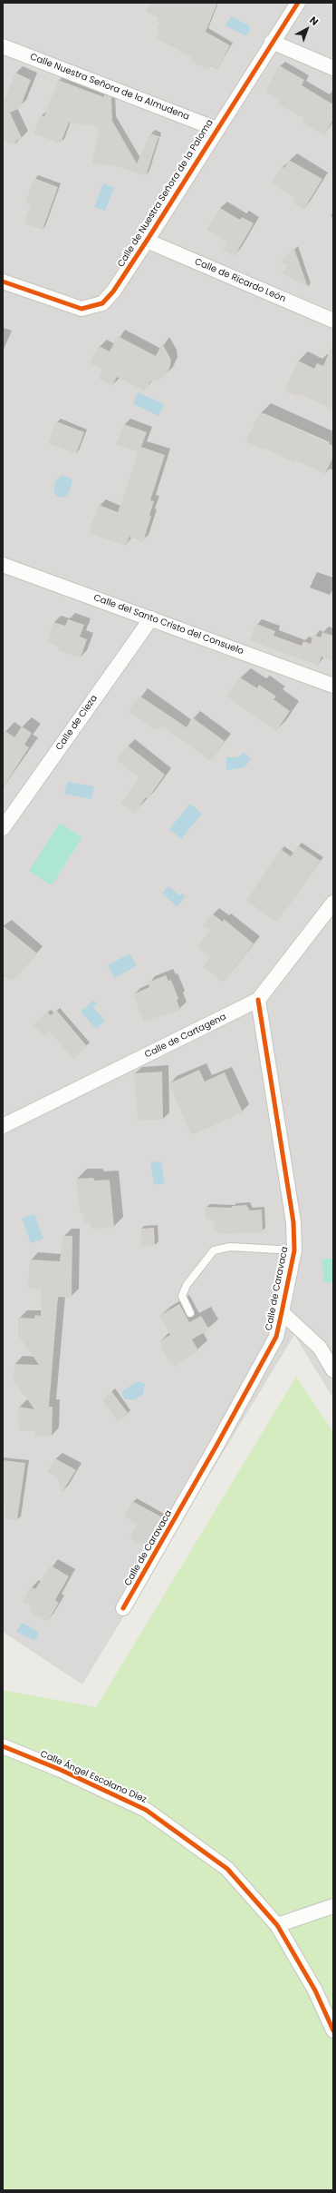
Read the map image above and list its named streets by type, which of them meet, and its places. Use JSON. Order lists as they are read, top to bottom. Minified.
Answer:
{"streets":{"street":["Calle Nuestra Señora de la Almudena","Calle de Nuestra Señora de la Paloma","Calle de Ricardo León","Calle del Santo Cristo del Consuelo","Calle de Cieza","Calle de Cartagena","Calle de Caravaca","Calle Ángel Escolano Díez"]},"crossings":[["Calle Nuestra Señora de la Almudena","Calle de Nuestra Señora de la Paloma"],["Calle de Nuestra Señora de la Paloma","Calle de Ricardo León"],["Calle del Santo Cristo del Consuelo","Calle de Cieza"],["Calle de Cartagena","Calle de Caravaca"]],"north":"top right"}
